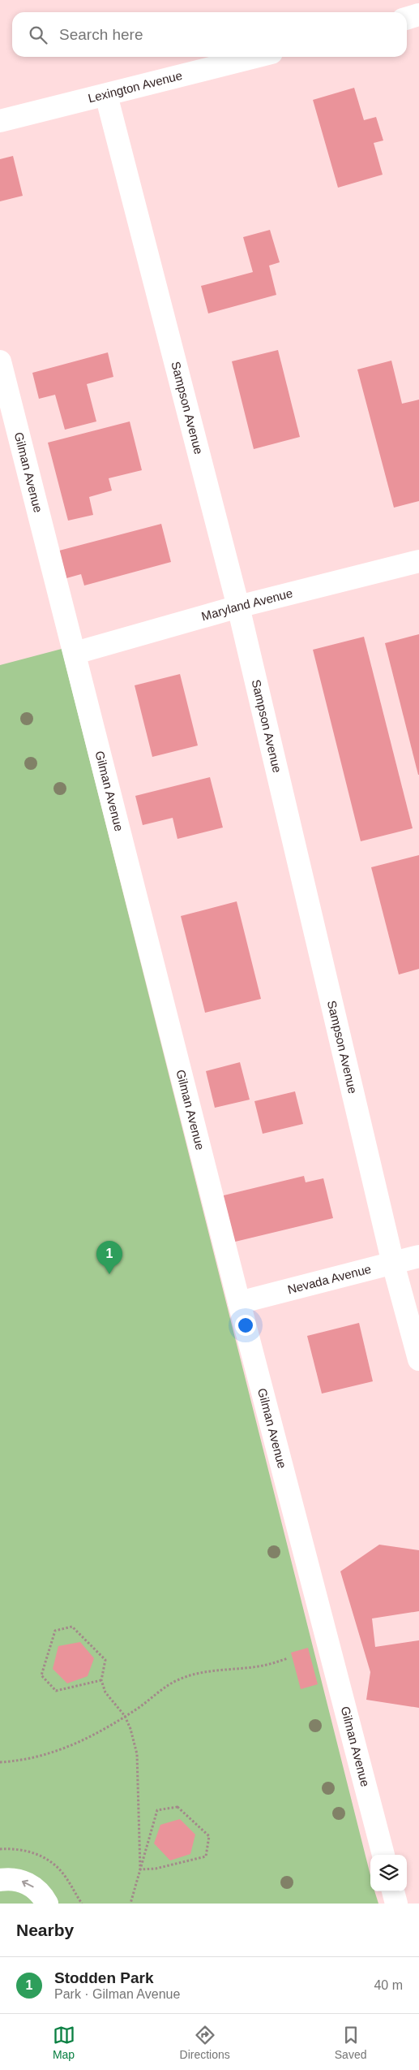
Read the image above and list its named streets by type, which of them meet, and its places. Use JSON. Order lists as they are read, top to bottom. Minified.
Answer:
{"streets":{"street":["Lexington Avenue","Sampson Avenue","Gilman Avenue","Maryland Avenue","Nevada Avenue"]},"crossings":[["Lexington Avenue","Sampson Avenue"],["Sampson Avenue","Maryland Avenue"],["Sampson Avenue","Nevada Avenue"],["Gilman Avenue","Maryland Avenue"],["Gilman Avenue","Nevada Avenue"]],"page":{"search":"Search here","pins":"1","heading":"Nearby","list":[{"mark":"1","name":"Stodden Park","note":"Park · Gilman Avenue","value":"40 m"}],"nav":["Map","Directions","Saved"]}}
